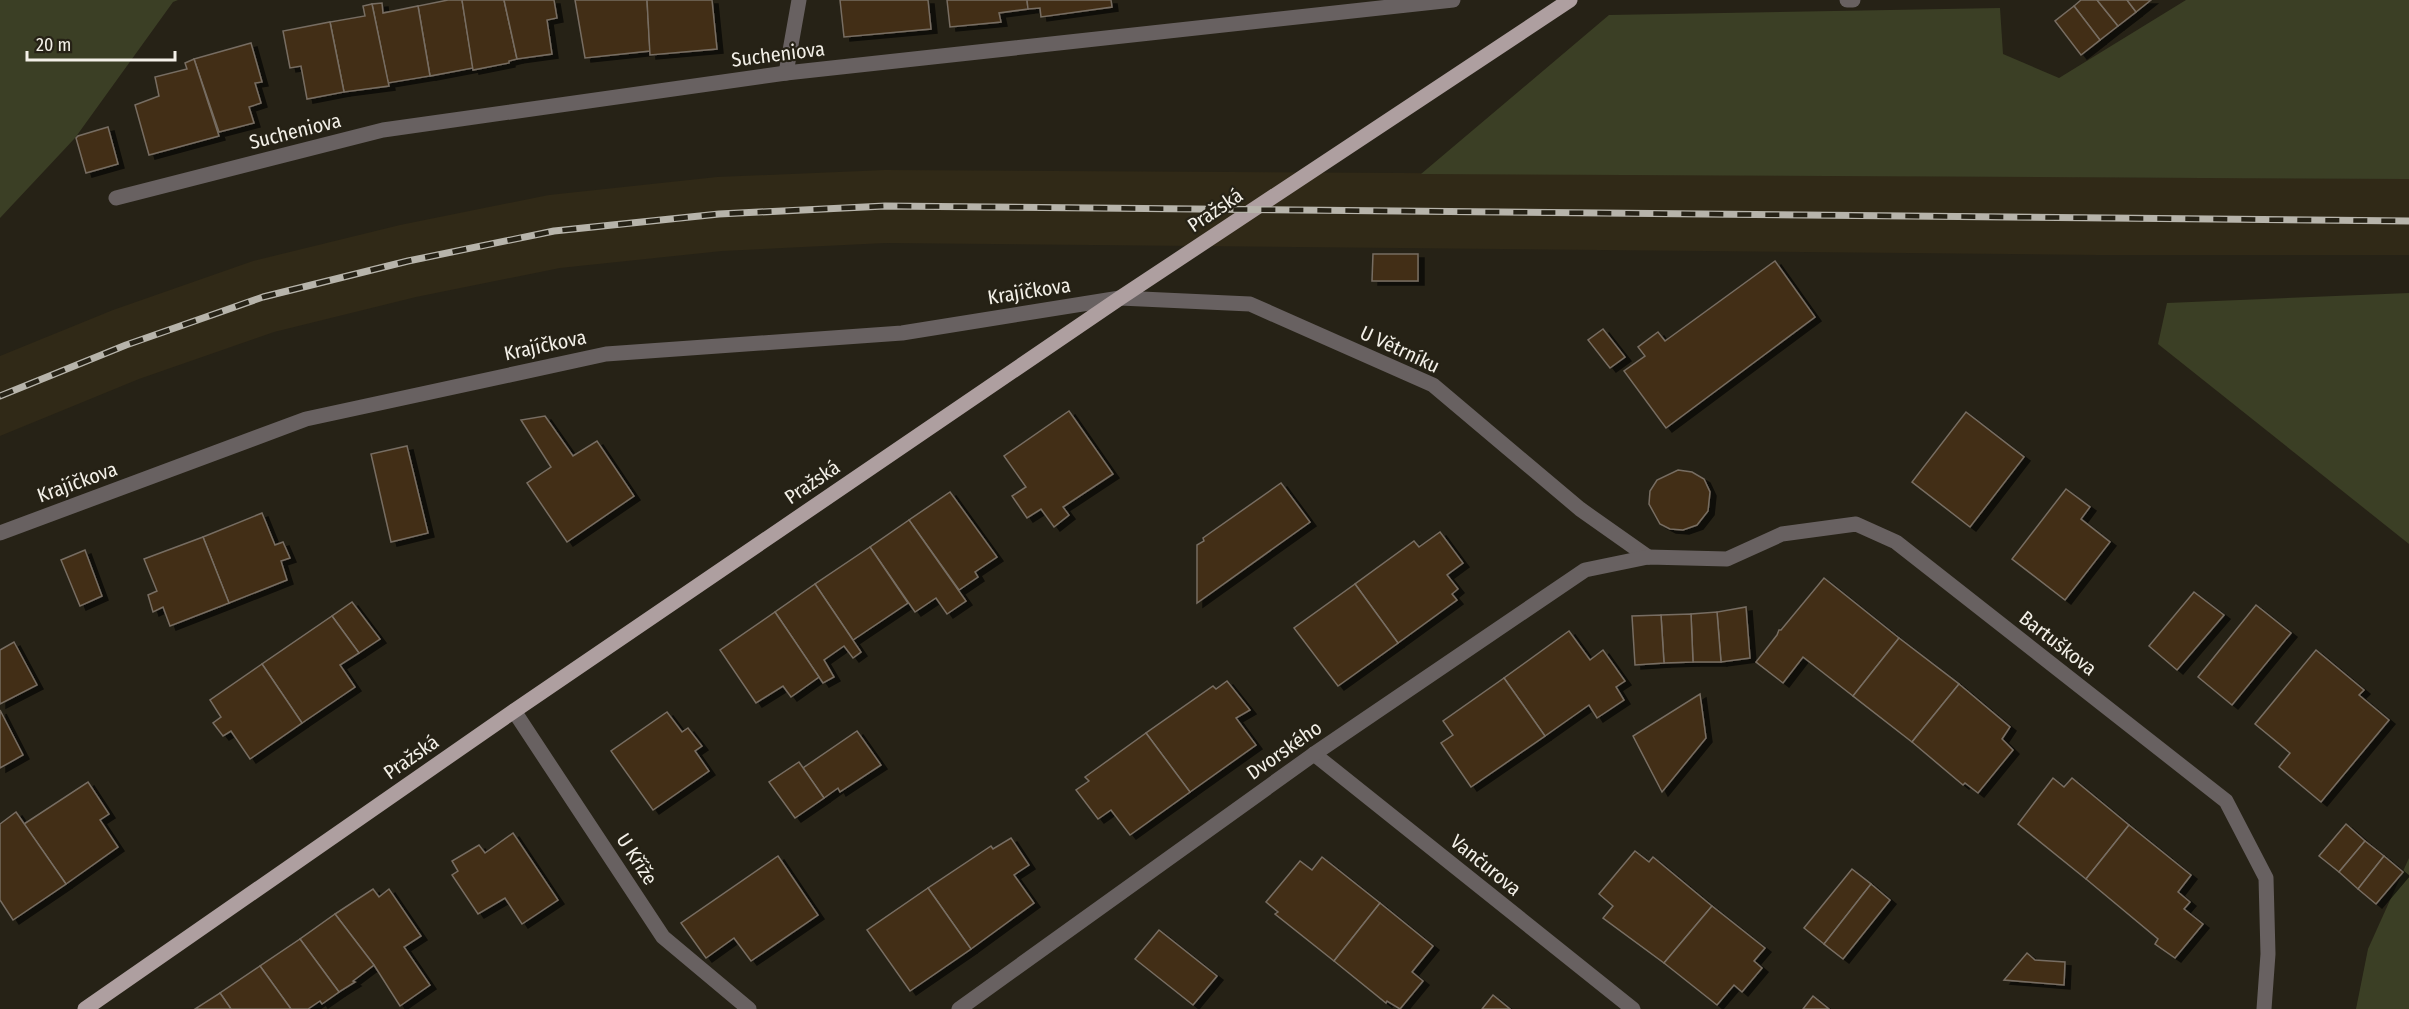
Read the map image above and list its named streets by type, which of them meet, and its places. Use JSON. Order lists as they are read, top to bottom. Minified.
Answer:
{"streets":{"main road":["Pražská"],"street":["Sucheniova","Krajíčkova","U Větrníku","Bartuškova","Dvorského","U Kříže","Vančurova"]},"crossings":[["Pražská","Krajíčkova"],["Pražská","U Větrníku"],["Pražská","U Kříže"],["Krajíčkova","U Větrníku"],["U Větrníku","Bartuškova"],["U Větrníku","Dvorského"],["Bartuškova","Dvorského"],["Dvorského","Vančurova"]],"scale_bar":"20 m"}
